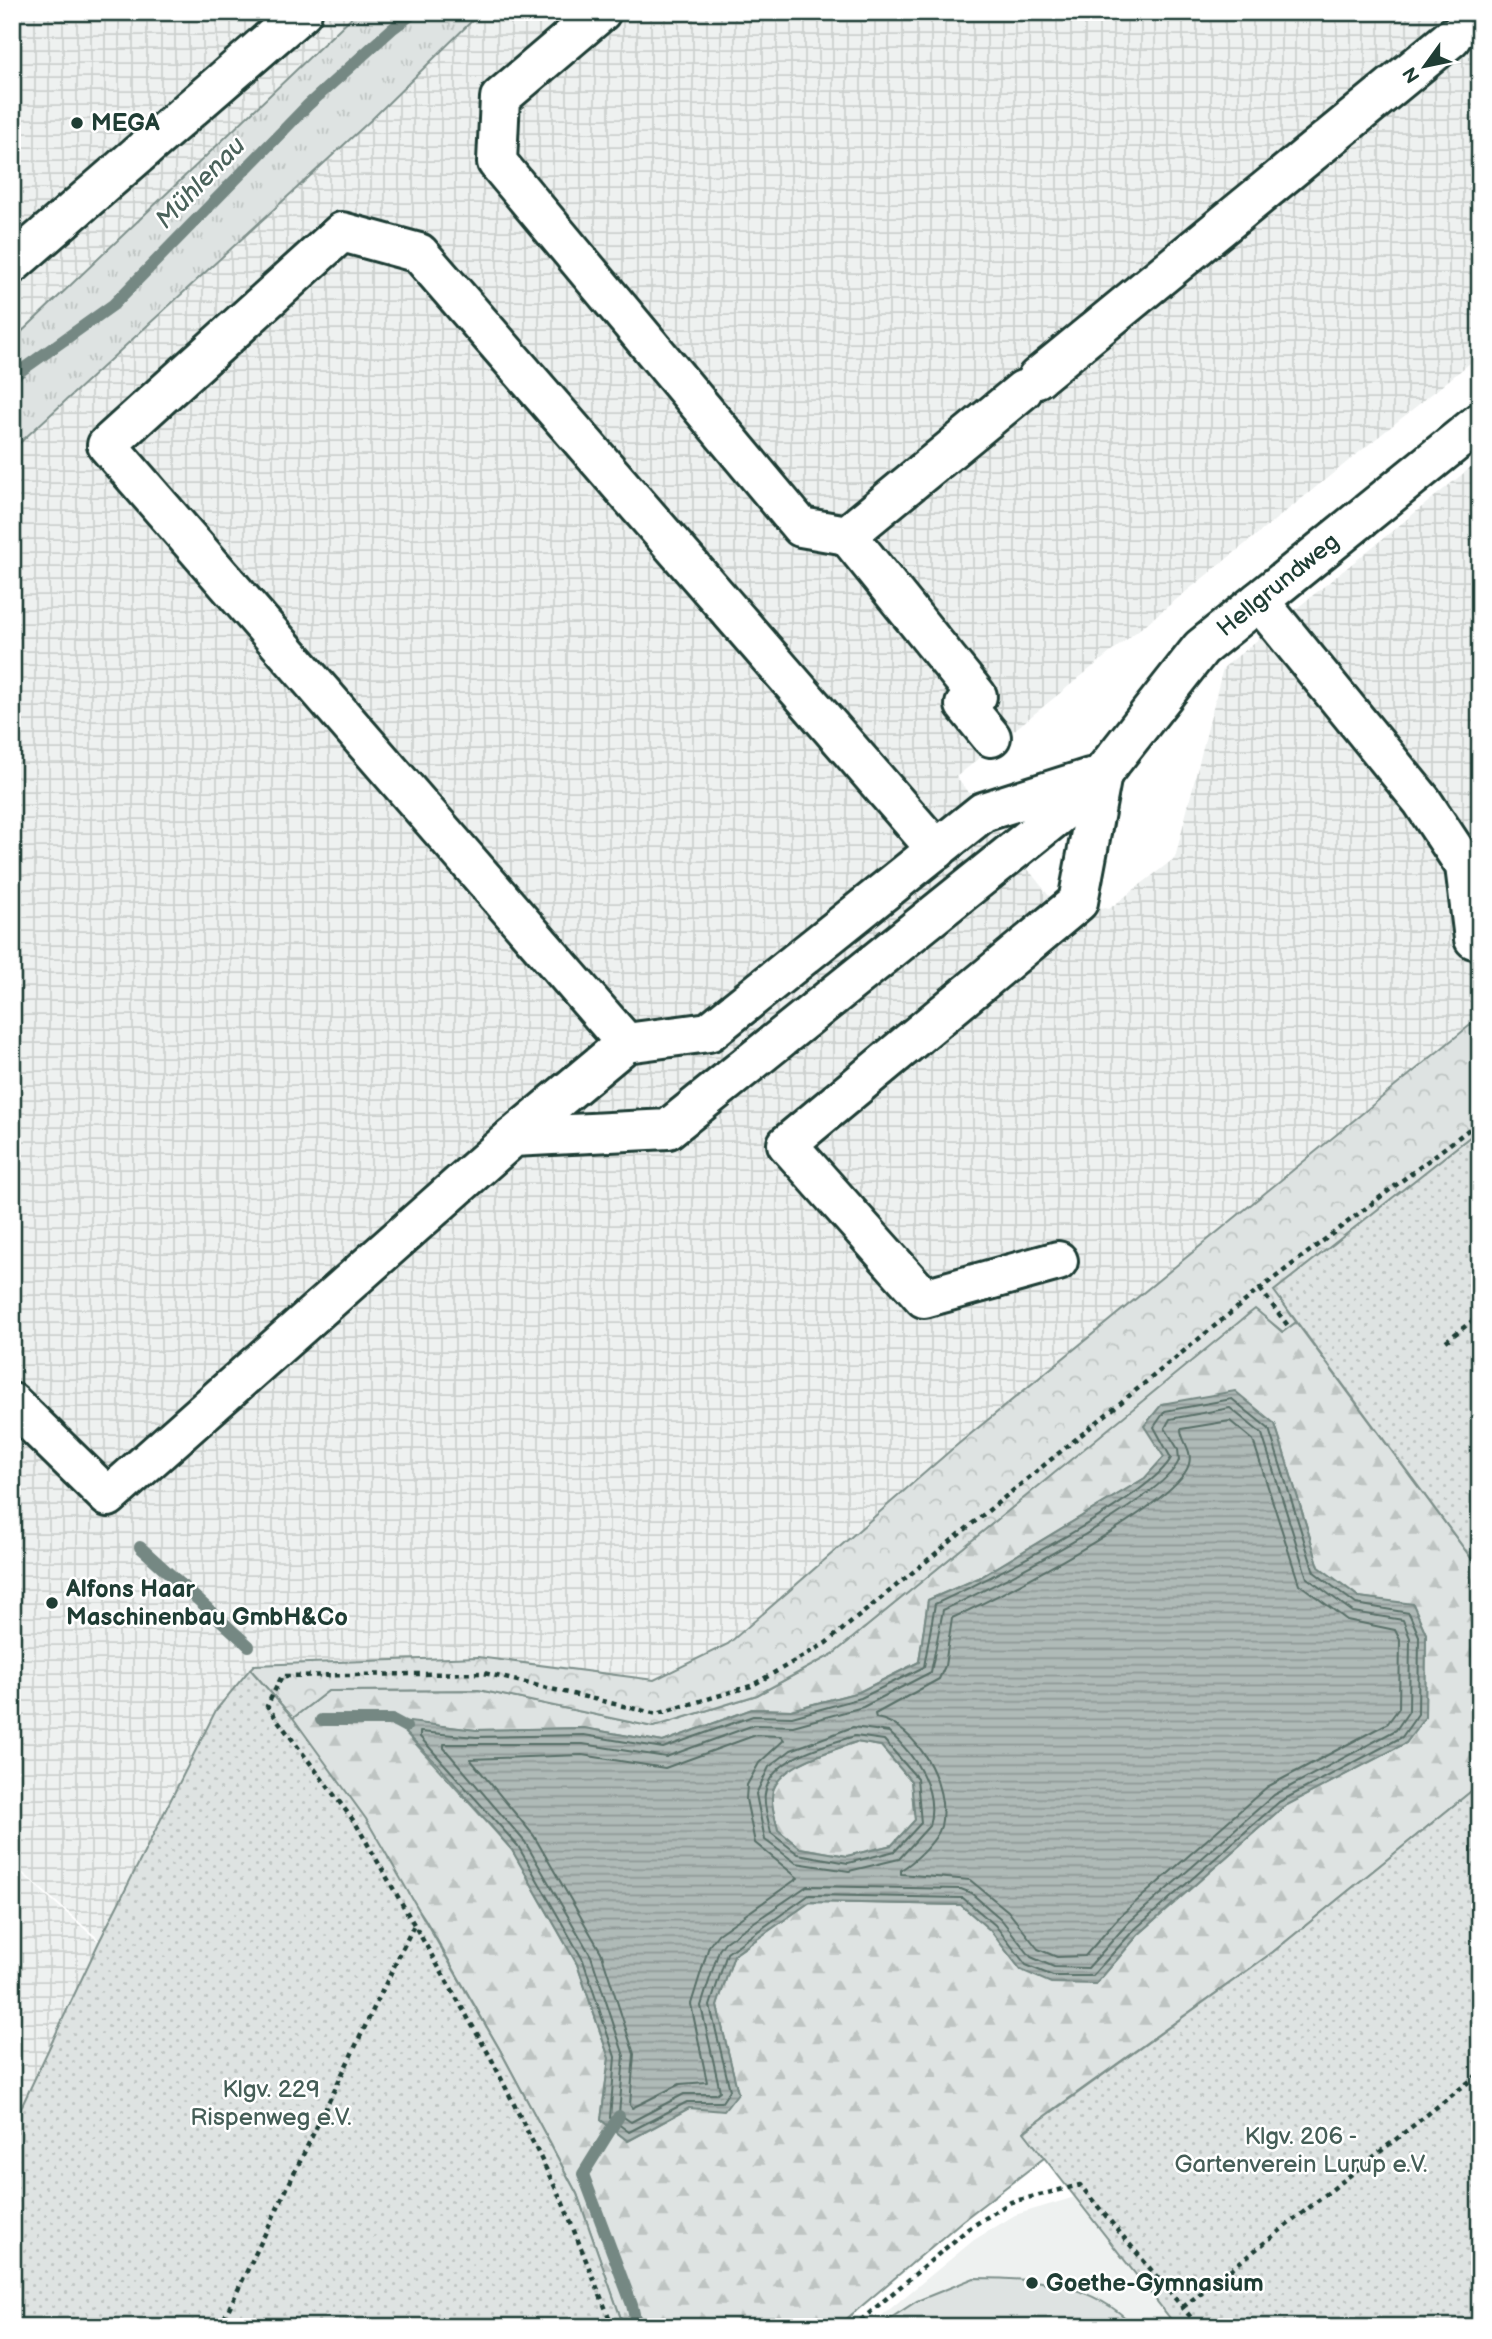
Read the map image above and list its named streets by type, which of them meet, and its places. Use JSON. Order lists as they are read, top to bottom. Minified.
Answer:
{"streets":{"street":["Hellgrundweg"]},"water":["Mühlenau"],"parks":["Klgv. 229 Rispenweg e.V.","Klgv. 206 - Gartenverein Lurup e.V."],"places":["MEGA","Alfons Haar Maschinenbau GmbH&Co","Goethe-Gymnasium"],"north":"bottom left"}
